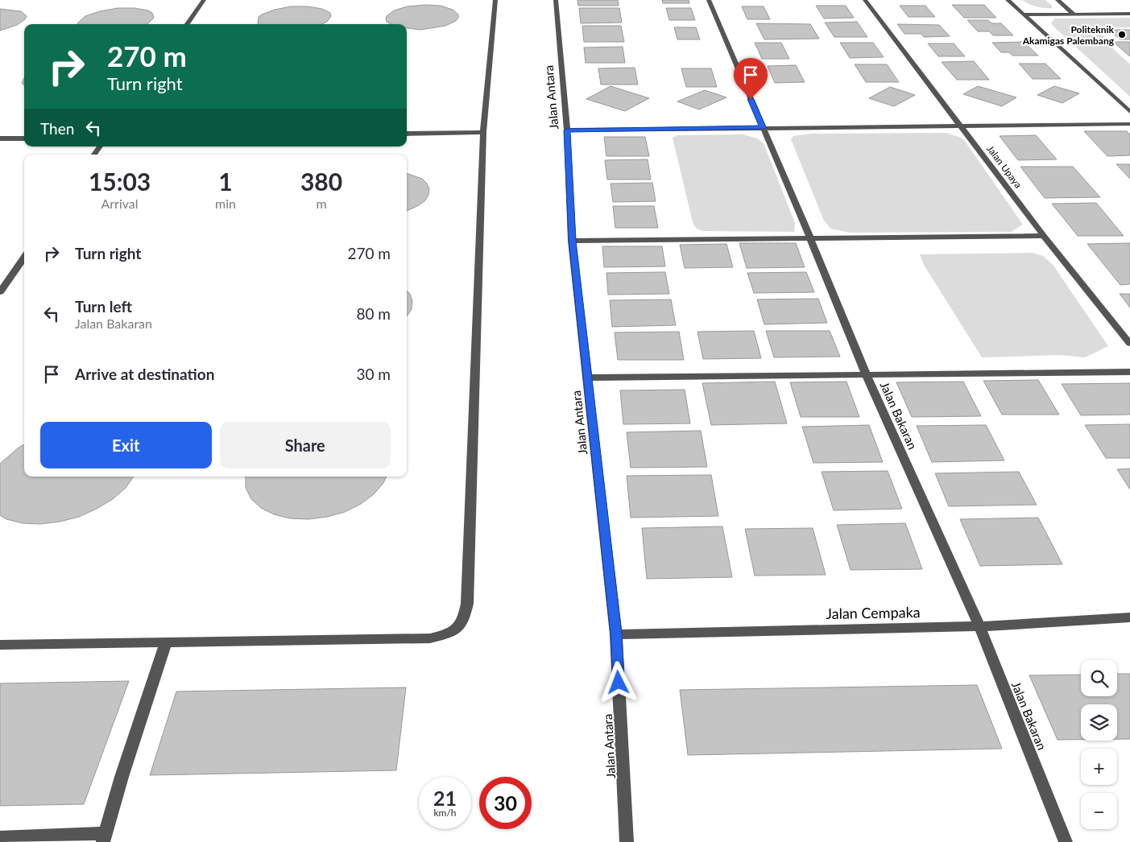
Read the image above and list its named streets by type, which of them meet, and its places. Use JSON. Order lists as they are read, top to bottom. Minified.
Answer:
{"streets":{"street":["Jalan Antara","Jalan Upaya","Jalan Bakaran","Jalan Cempaka"]},"crossings":[["Jalan Antara","Jalan Cempaka"],["Jalan Bakaran","Jalan Cempaka"]],"places":["Politeknik Akamigas Palembang"],"page":{"turn":["270 m","Turn right"],"then":"Then","eta":["15:03","Arrival","1","min","380","m"],"list":[{"name":"Turn right","value":"270 m"},{"name":"Turn left","note":"Jalan Bakaran","value":"80 m"},{"name":"Arrive at destination","value":"30 m"}],"buttons":["Exit","Share"],"map_buttons":["+","−"],"speed":"21 km/h","limit":"30"}}
